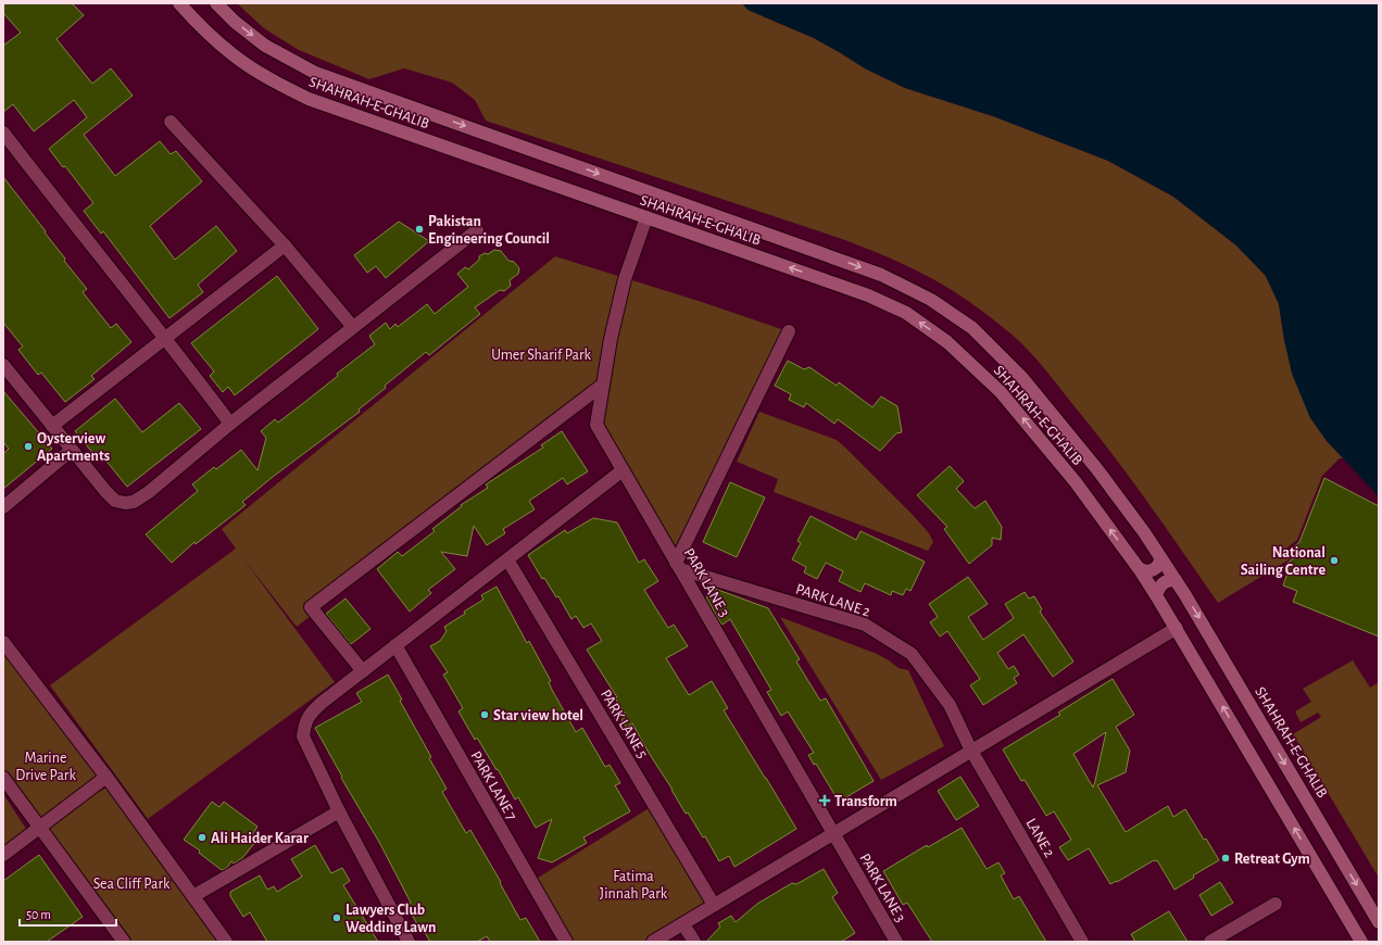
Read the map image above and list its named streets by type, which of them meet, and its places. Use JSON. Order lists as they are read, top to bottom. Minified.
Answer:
{"streets":{"main road":["SHAHRAH-E-GHALIB"],"street":["PARK LANE 3","PARK LANE 2","PARK LANE 5","PARK LANE 7","LANE 2"]},"crossings":[["SHAHRAH-E-GHALIB","PARK LANE 3"],["PARK LANE 3","PARK LANE 2"],["PARK LANE 2","LANE 2"]],"parks":["Umer Sharif Park","Marine Drive Park","Fatima Jinnah Park","Sea Cliff Park"],"places":{"other":["Pakistan Engineering Council","Oysterview Apartments","National Sailing Centre","Star view hotel","Ali Haider Karar","Retreat Gym","Lawyers Club Wedding Lawn"],"health":["Transform"]},"scale_bar":"50 m"}
